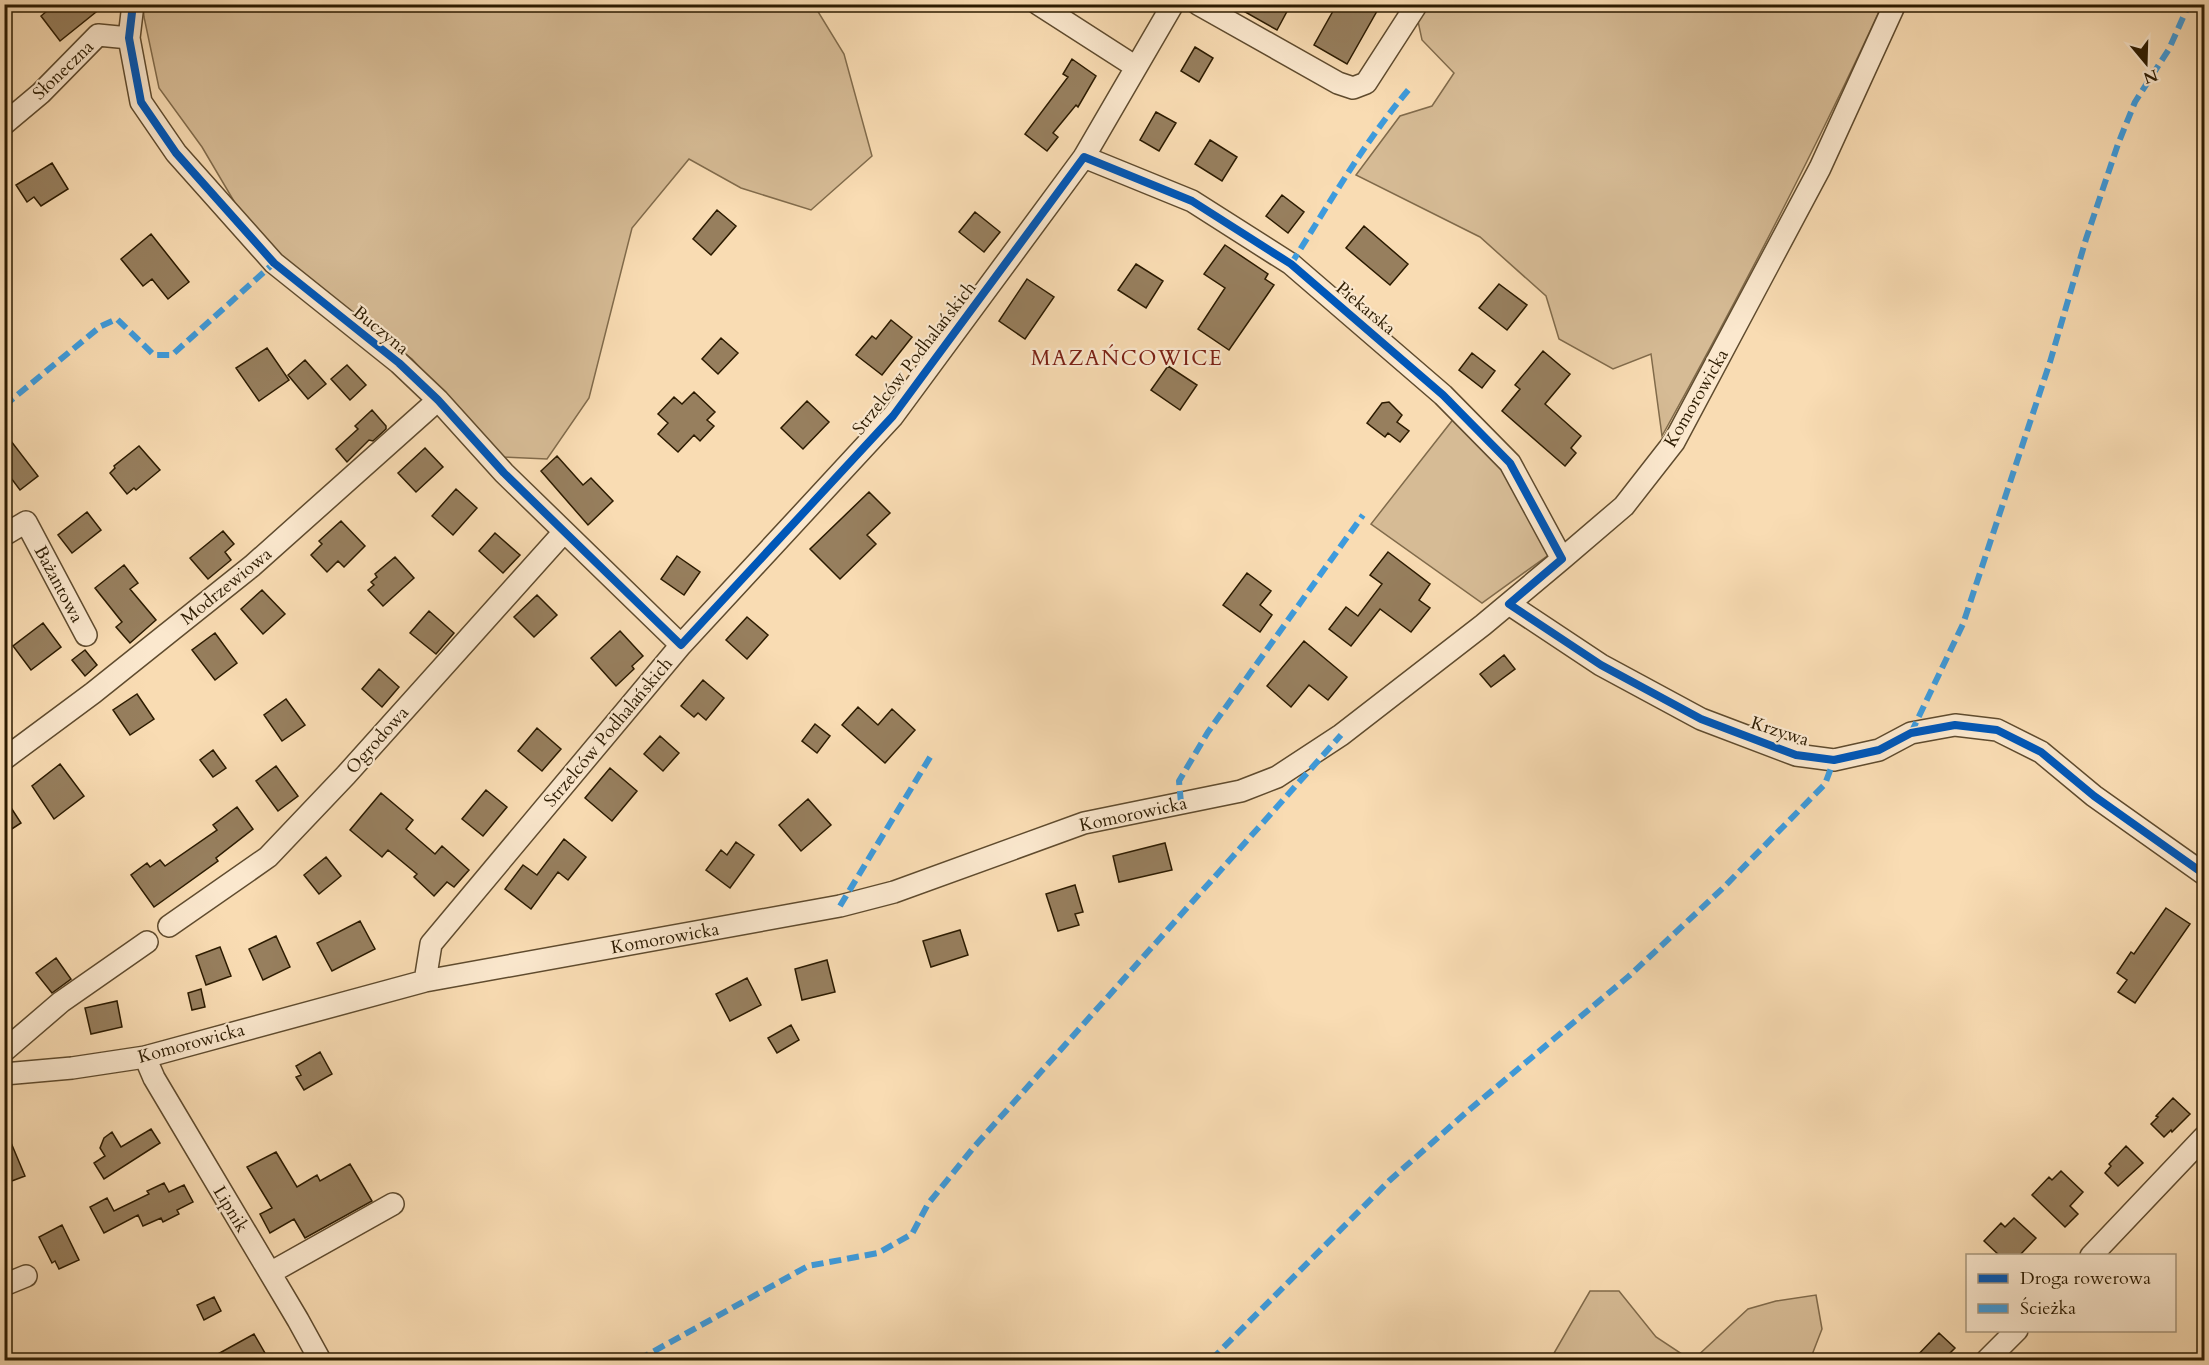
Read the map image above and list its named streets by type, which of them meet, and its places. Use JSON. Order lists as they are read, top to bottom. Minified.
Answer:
{"streets":{"street":["Słoneczna","Piekarska","Buczyna","Strzelców Podhalańskich","Komorowicka","Bażantowa","Modrzewiowa","Krzywa","Ogrodowa","Lipnik"]},"crossings":[["Słoneczna","Buczyna"],["Piekarska","Strzelców Podhalańskich"],["Piekarska","Komorowicka"],["Buczyna","Strzelców Podhalańskich"],["Buczyna","Modrzewiowa"],["Buczyna","Ogrodowa"],["Strzelców Podhalańskich","Komorowicka"],["Komorowicka","Krzywa"],["Komorowicka","Lipnik"]],"districts":["MAZAŃCOWICE"],"legend":["Droga rowerowa","Ścieżka"],"north":"bottom"}
